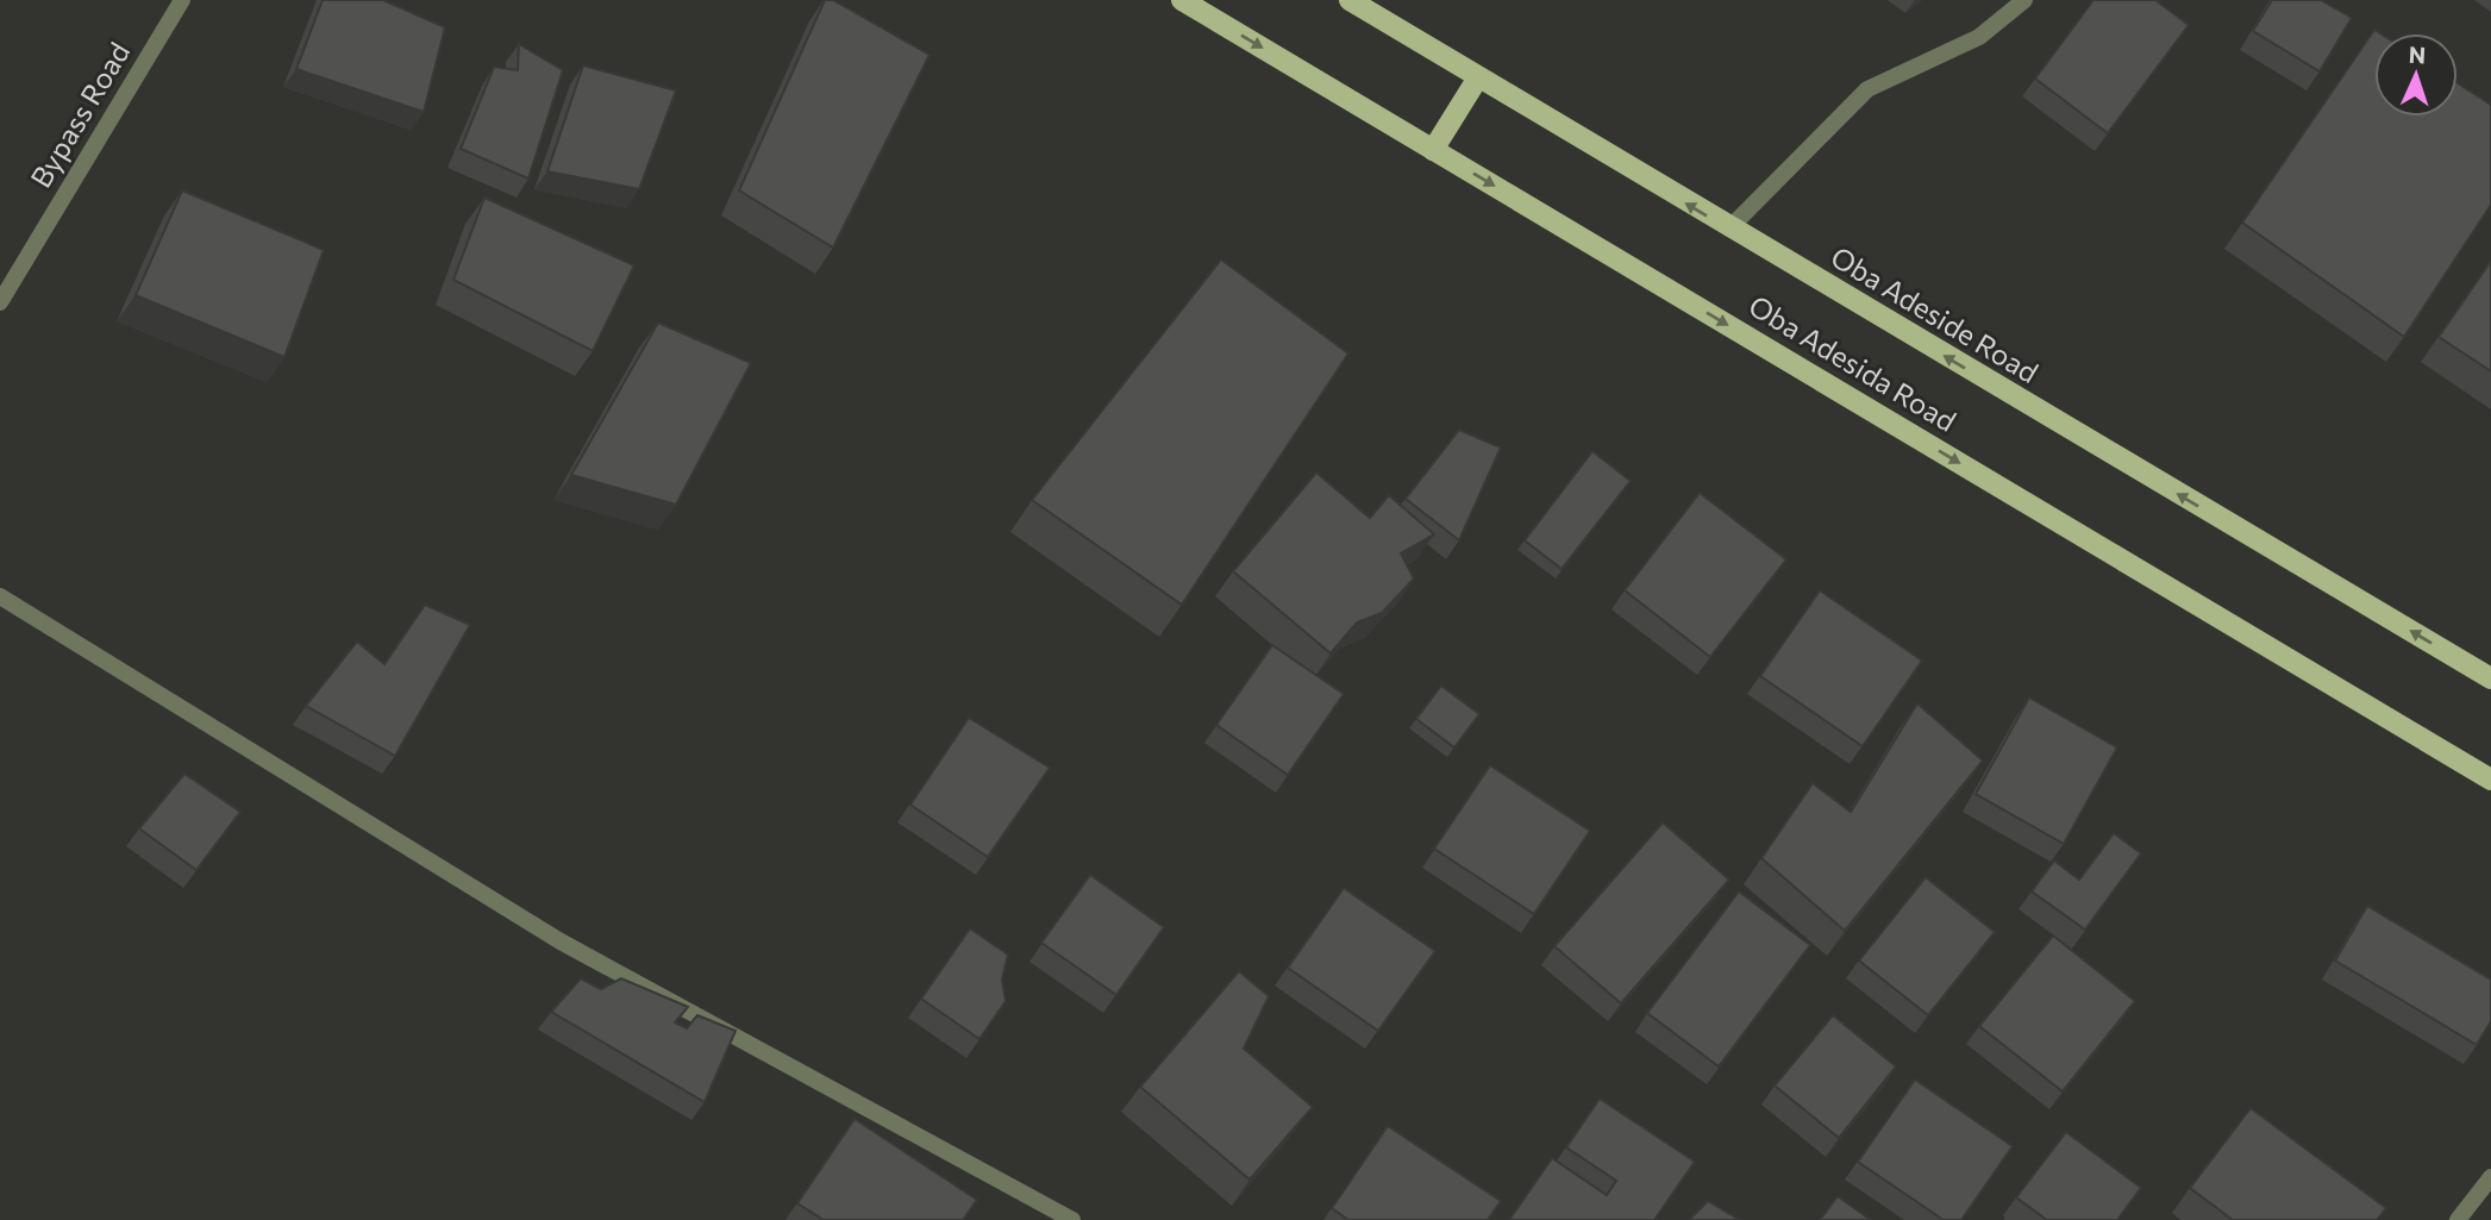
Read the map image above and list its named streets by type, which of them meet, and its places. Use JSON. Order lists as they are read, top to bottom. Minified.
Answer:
{"streets":{"main road":["Oba Adeside Road","Oba Adesida Road"],"street":["Bypass Road"]},"one_way":["Oba Adeside Road","Oba Adesida Road"],"north":"top"}
